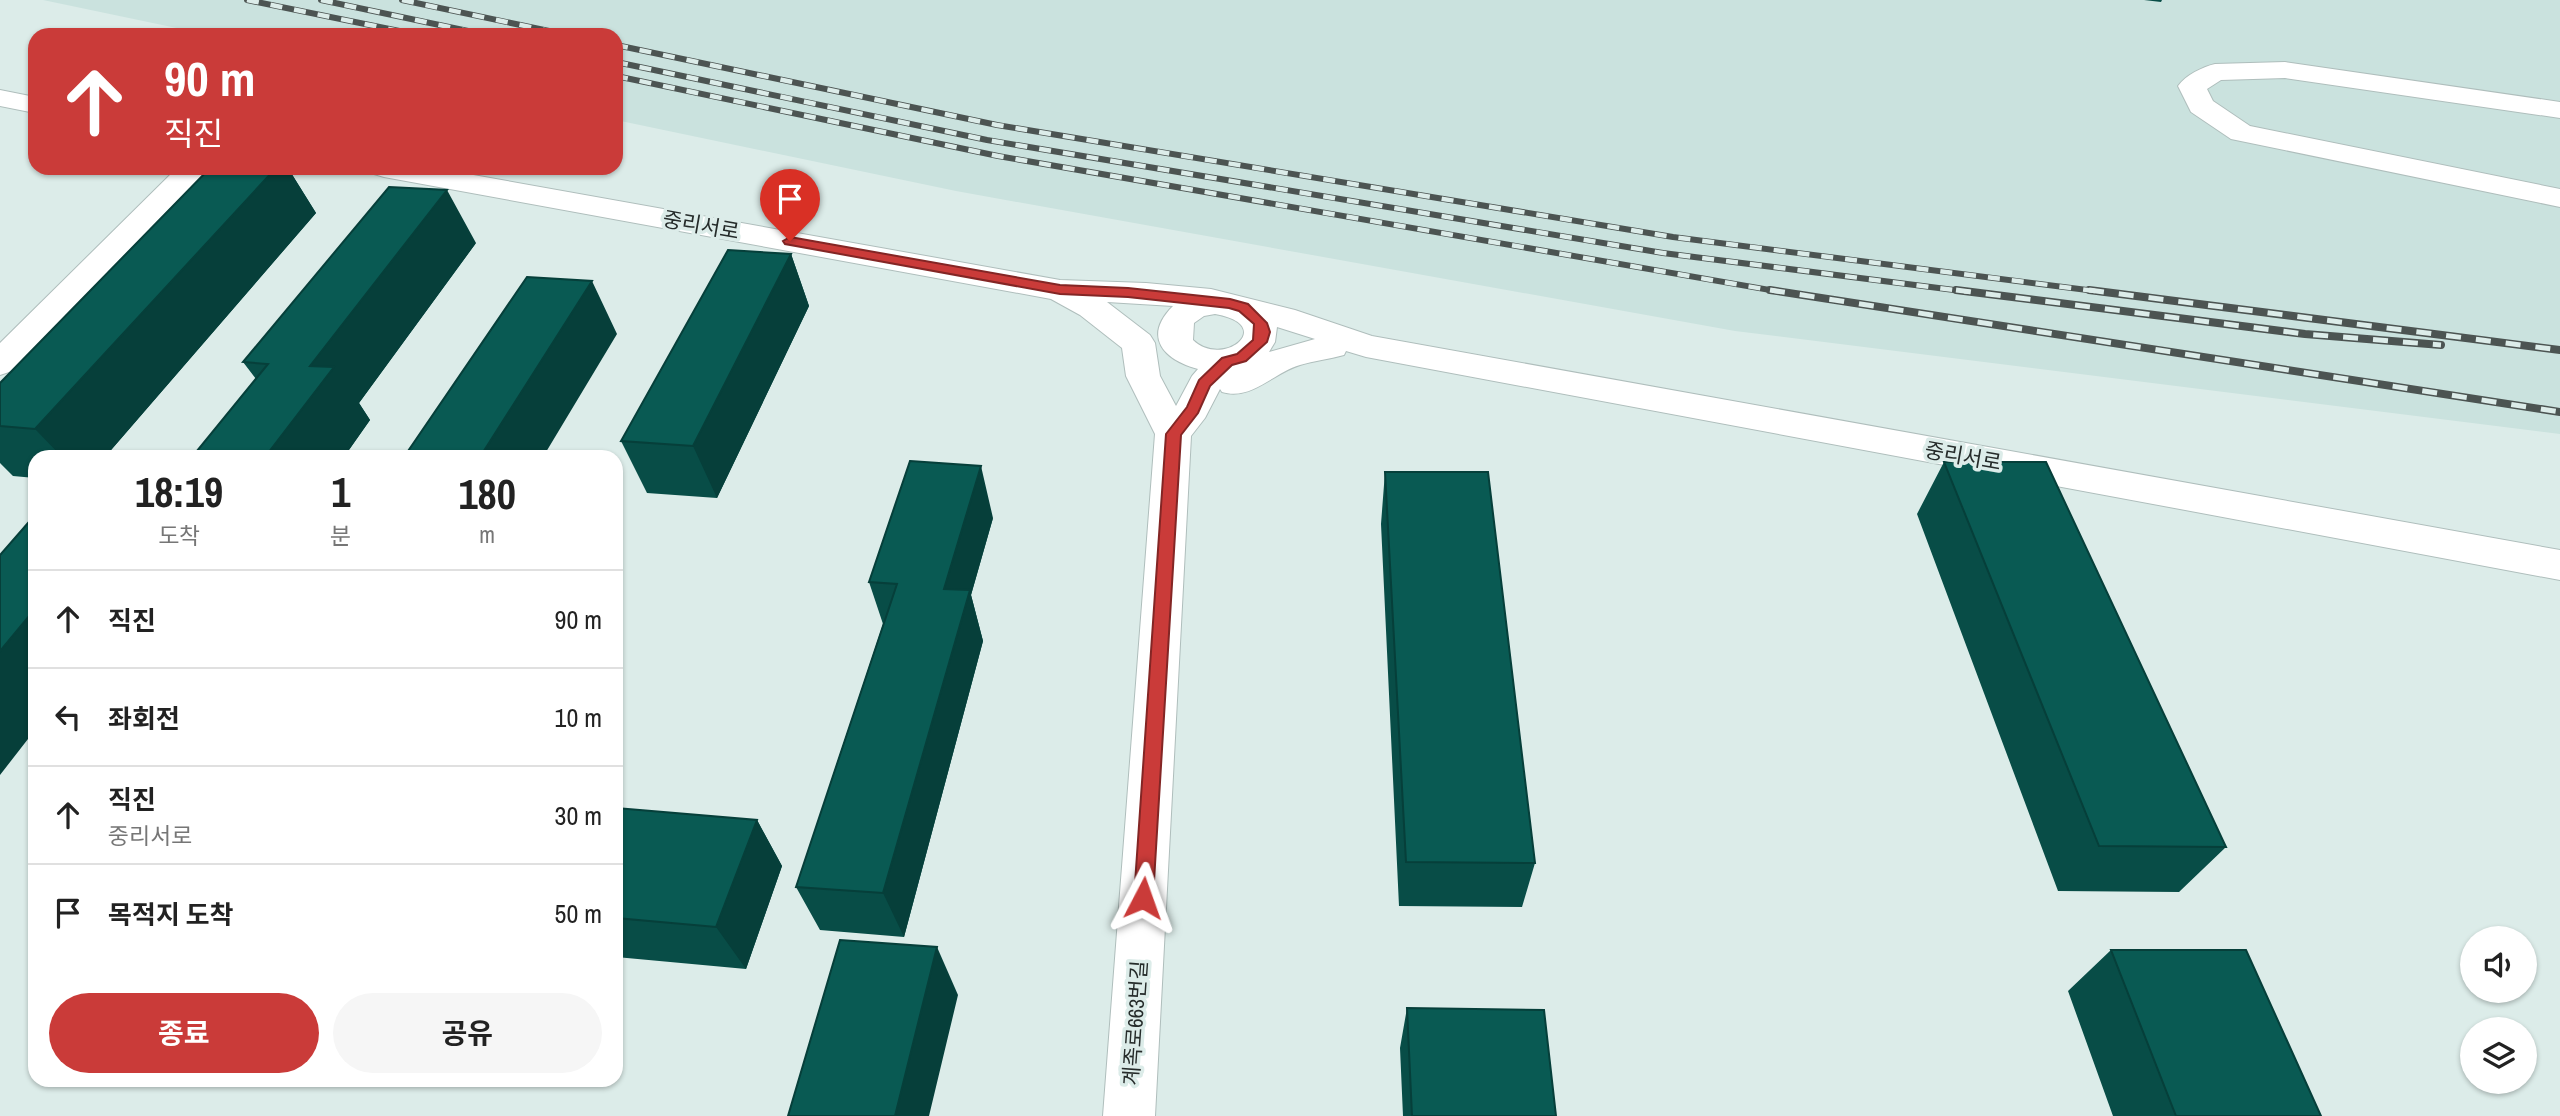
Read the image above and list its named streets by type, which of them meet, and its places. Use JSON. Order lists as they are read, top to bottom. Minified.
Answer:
{"streets":{"main road":["중리서로","계족로663번길"]},"page":{"turn":["90 m","직진"],"eta":["18:19","도착","1","분","180","m"],"list":[{"name":"직진","value":"90 m"},{"name":"좌회전","value":"10 m"},{"name":"직진","note":"중리서로","value":"30 m"},{"name":"목적지 도착","value":"50 m"}],"buttons":["종료","공유"]}}
